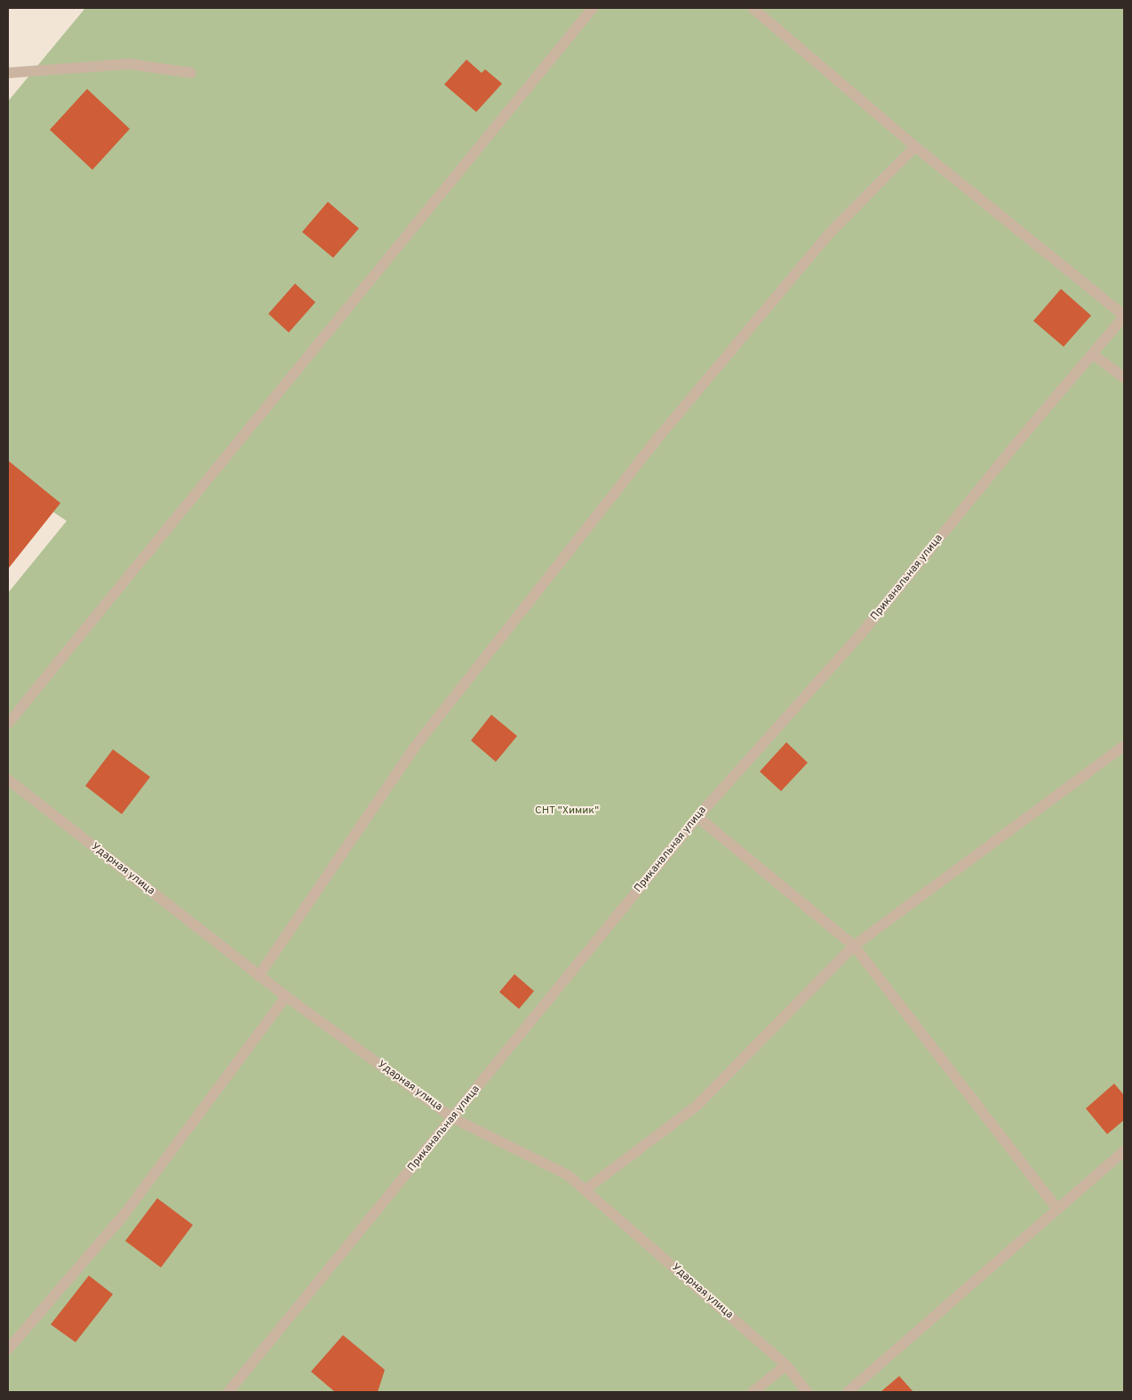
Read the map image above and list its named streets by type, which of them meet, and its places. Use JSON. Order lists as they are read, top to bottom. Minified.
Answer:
{"streets":{"street":["Приканальная улица","Ударная улица"]},"crossings":[["Приканальная улица","Ударная улица"]],"parks":["СНТ \"Химик\""]}
